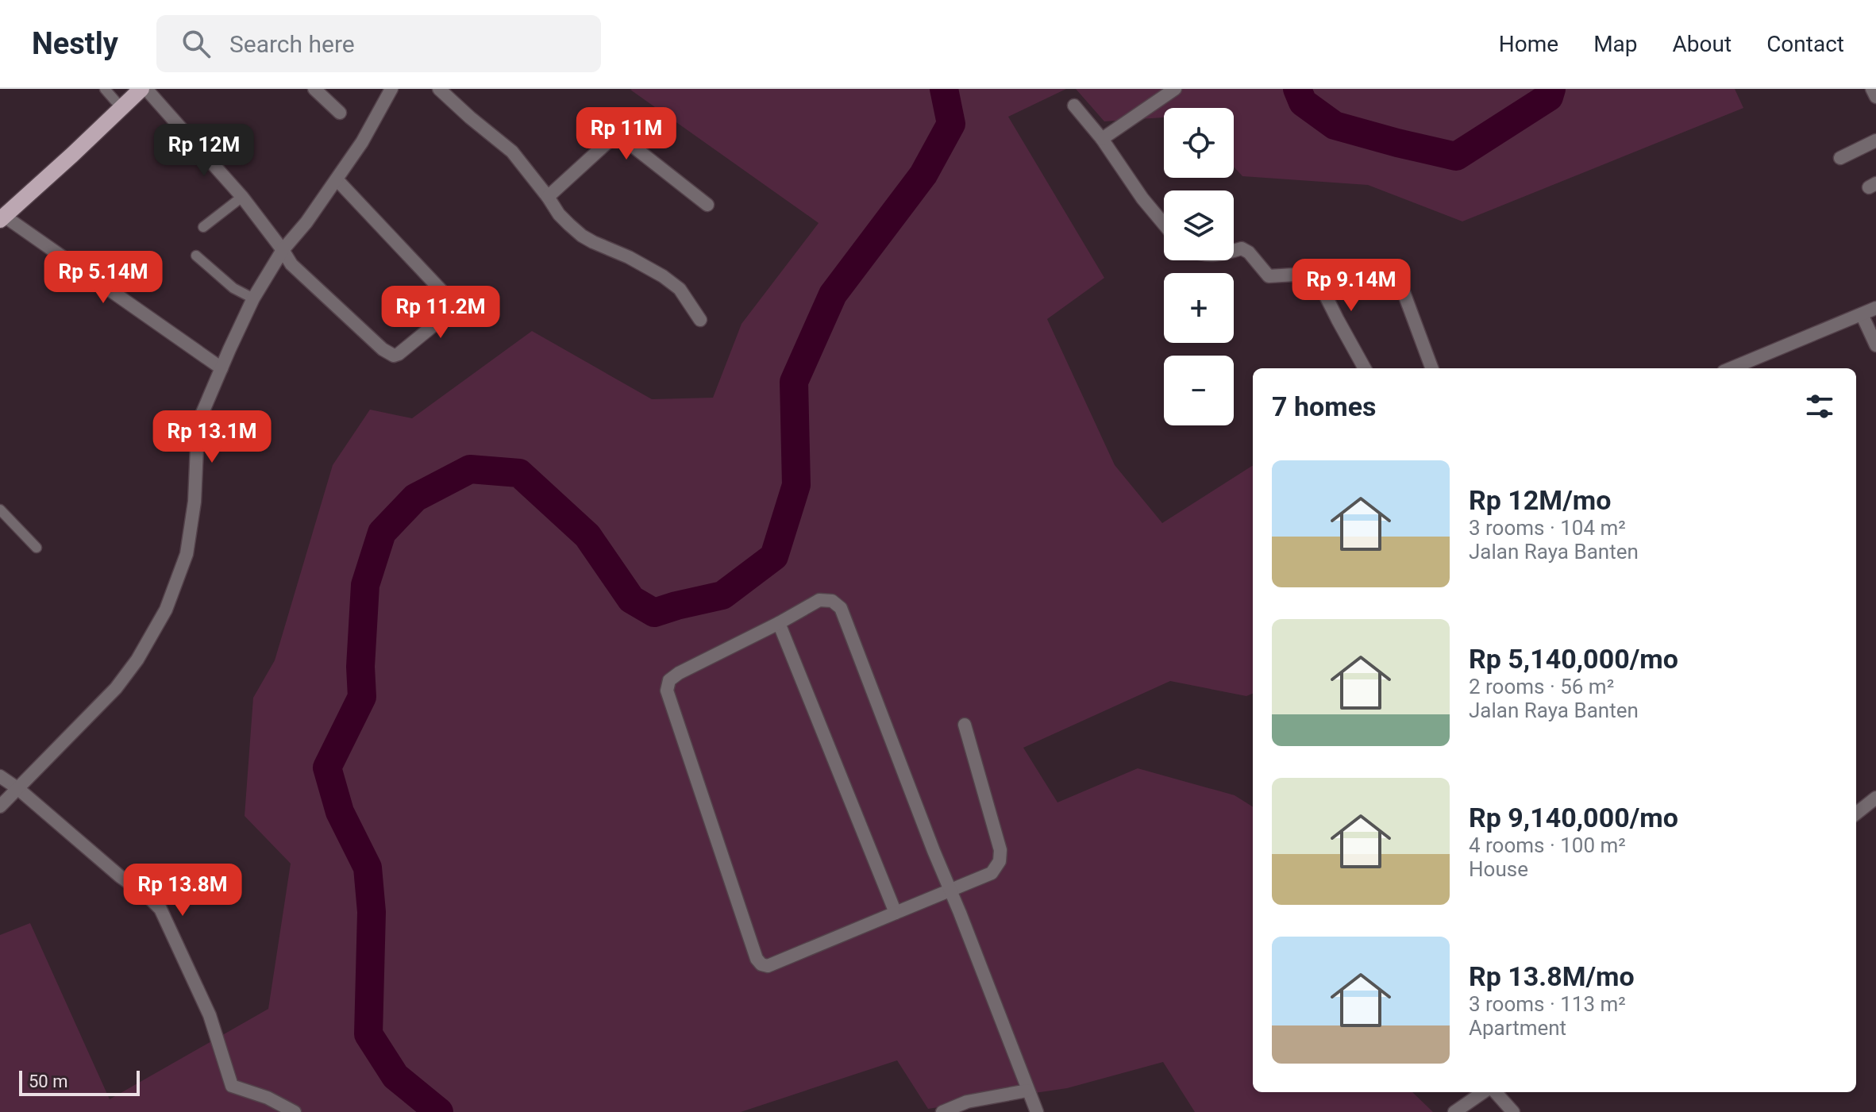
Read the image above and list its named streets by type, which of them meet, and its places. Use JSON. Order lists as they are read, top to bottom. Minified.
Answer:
{"scale_bar":"50 m","page":{"header":"Nestly","search":"Search here","nav":["Home","Map","About","Contact"],"price":["Rp 11M","Rp 12M","Rp 5.14M","Rp 9.14M","Rp 11.2M","Rp 13.1M","Rp 13.8M"],"map_buttons":["+","−"],"heading":"7 homes","list":[{"name":"Rp 12M/mo","note":"3 rooms · 104 m² · Jalan Raya Banten"},{"name":"Rp 5,140,000/mo","note":"2 rooms · 56 m² · Jalan Raya Banten"},{"name":"Rp 9,140,000/mo","note":"4 rooms · 100 m² · House"},{"name":"Rp 13.8M/mo","note":"3 rooms · 113 m² · Apartment"}],"scale":"50 m"}}
